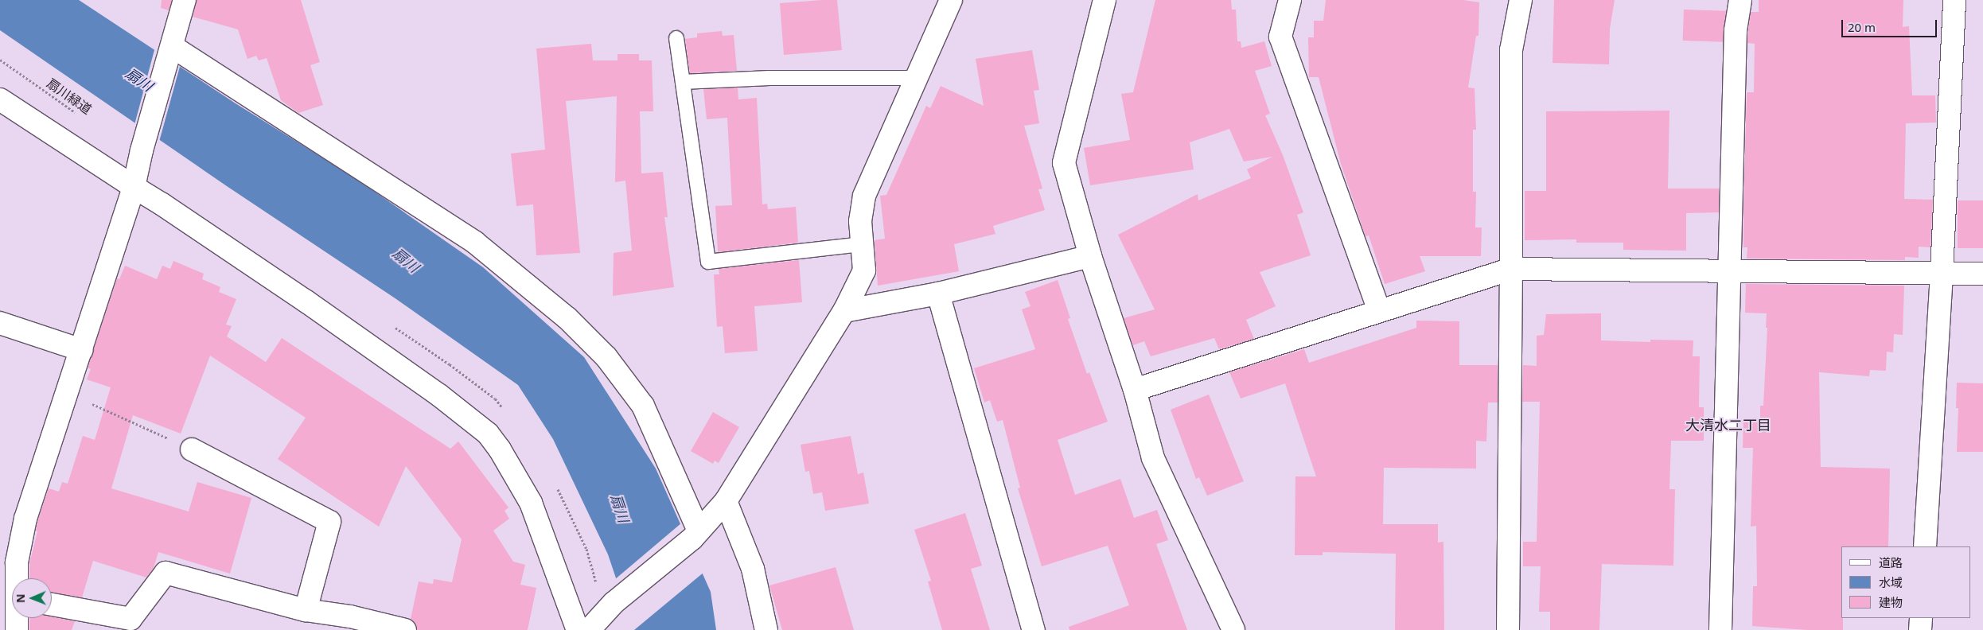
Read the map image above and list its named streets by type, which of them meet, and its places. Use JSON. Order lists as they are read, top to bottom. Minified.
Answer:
{"streets":{"path":["扇川緑道"]},"districts":["大清水二丁目"],"water":["扇川"],"legend":["道路","水域","建物"],"scale_bar":"20 m","north":"left"}
